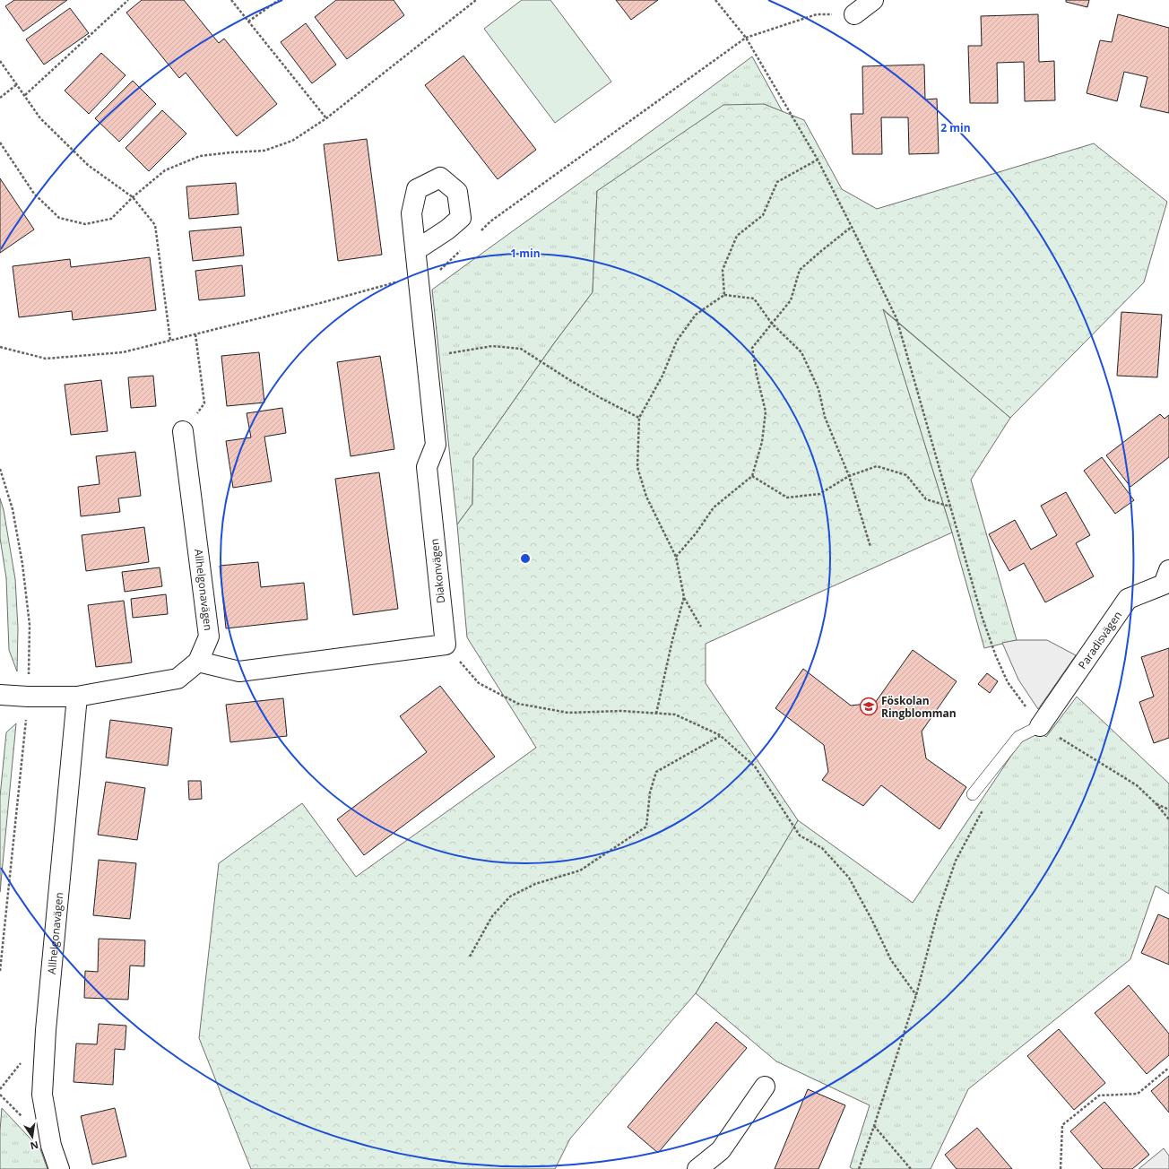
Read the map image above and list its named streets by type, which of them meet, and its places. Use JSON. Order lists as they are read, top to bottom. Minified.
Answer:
{"streets":{"street":["Diakonvägen","Allhelgonavägen","Paradisvägen"]},"places":{"school or university":["Föskolan Ringblomman"]},"north":"bottom","rings":["2 min","1 min"]}
